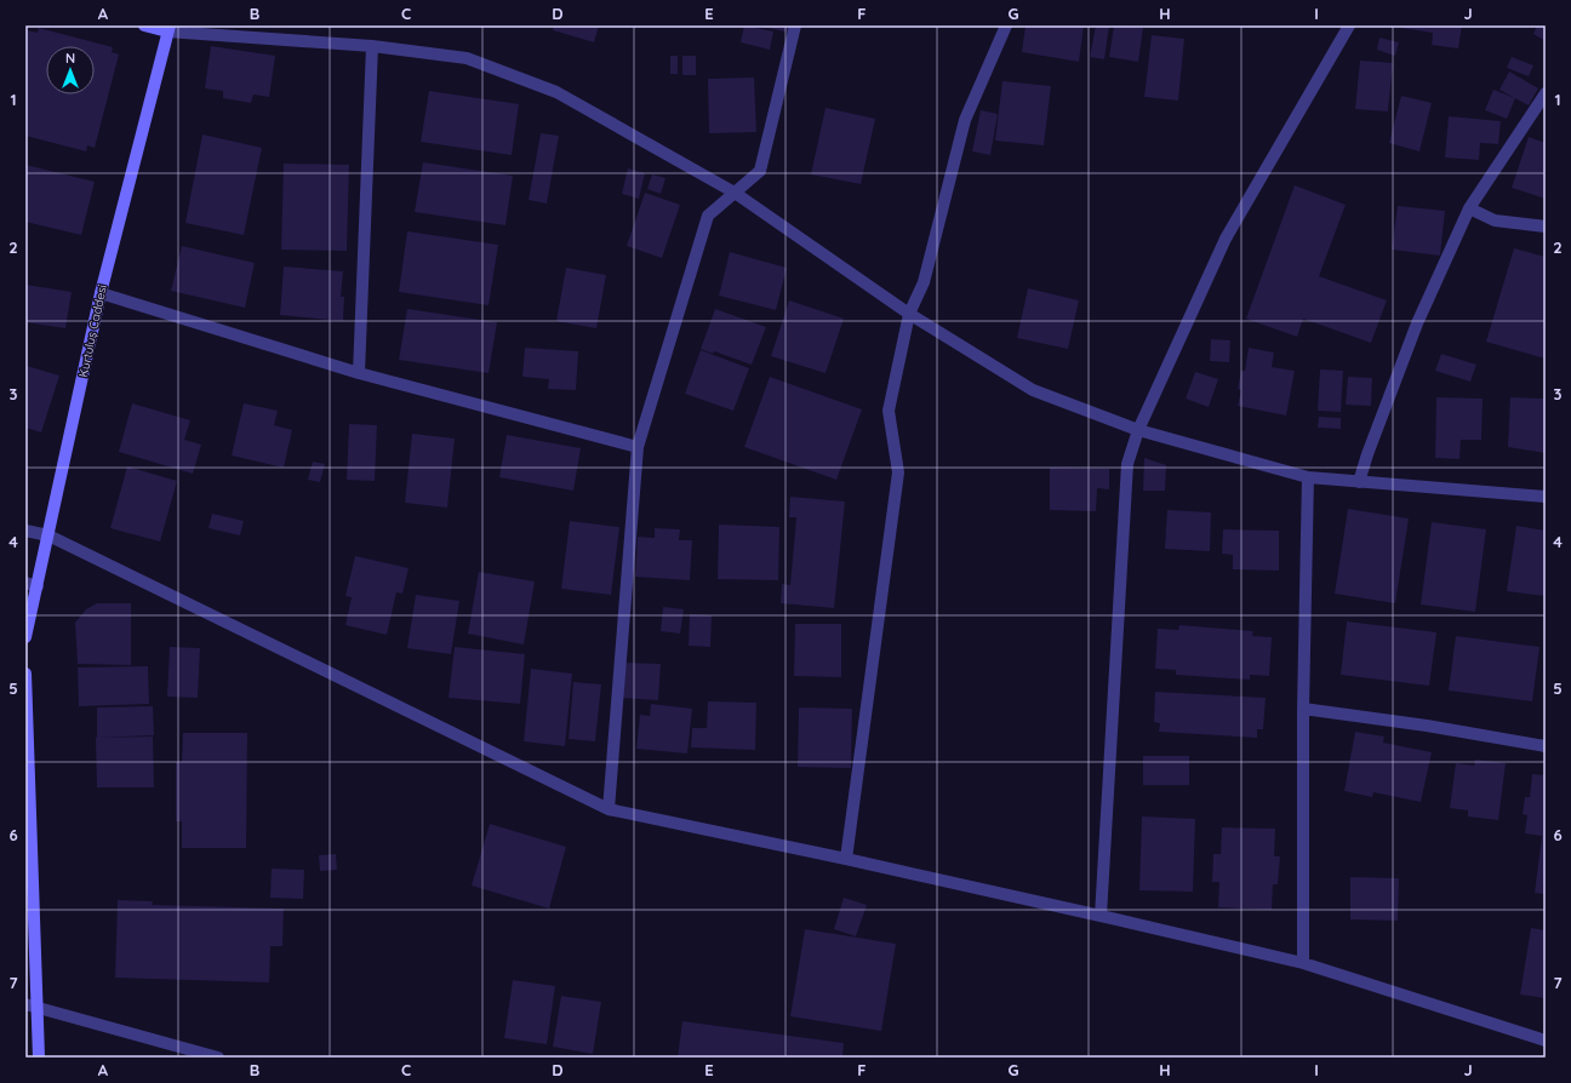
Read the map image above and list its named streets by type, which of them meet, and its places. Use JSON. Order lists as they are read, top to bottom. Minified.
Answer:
{"streets":{"main road":["Kurtuluş Caddesi"]},"north":"top","grid":{"columns":["A","B","C","D","E","F","G","H","I","J"],"rows":["1","2","3","4","5","6","7"]}}
